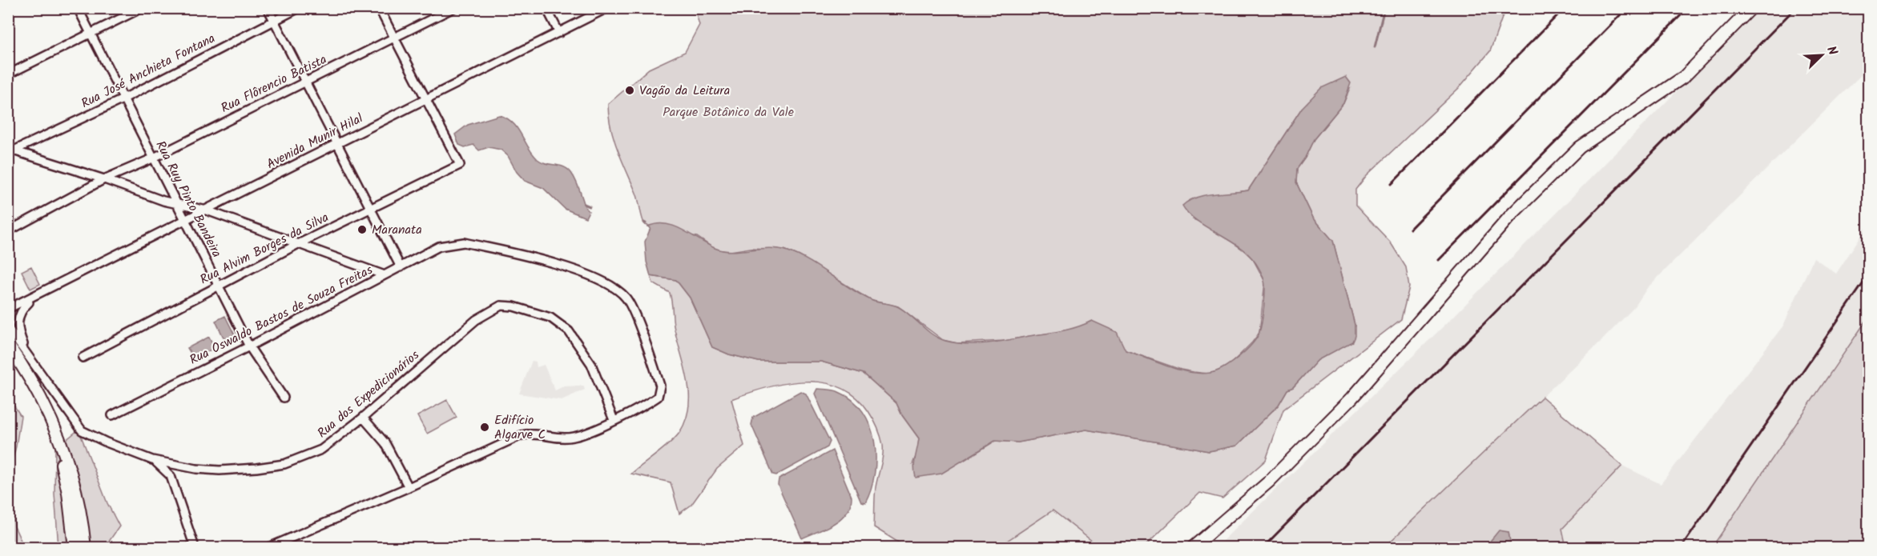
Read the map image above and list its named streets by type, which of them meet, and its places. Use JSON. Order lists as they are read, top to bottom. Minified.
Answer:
{"streets":{"street":["Rua José Anchieta Fontana","Rua Flôrencio Batista","Avenida Munir Hilal","Rua Ruy Pinto Bandeira","Rua Alvim Borges da Silva","Rua Oswaldo Bastos de Souza Freitas","Rua dos Expedicionários"]},"crossings":[["Rua José Anchieta Fontana","Rua Ruy Pinto Bandeira"],["Rua Flôrencio Batista","Rua Ruy Pinto Bandeira"],["Avenida Munir Hilal","Rua Ruy Pinto Bandeira"],["Avenida Munir Hilal","Rua Alvim Borges da Silva"],["Avenida Munir Hilal","Rua dos Expedicionários"],["Rua Ruy Pinto Bandeira","Rua Alvim Borges da Silva"],["Rua Ruy Pinto Bandeira","Rua Oswaldo Bastos de Souza Freitas"],["Rua Oswaldo Bastos de Souza Freitas","Rua dos Expedicionários"]],"parks":["Parque Botânico da Vale"],"places":["Vagão da Leitura","Maranata","Edifício Algarve C"],"north":"top right"}
